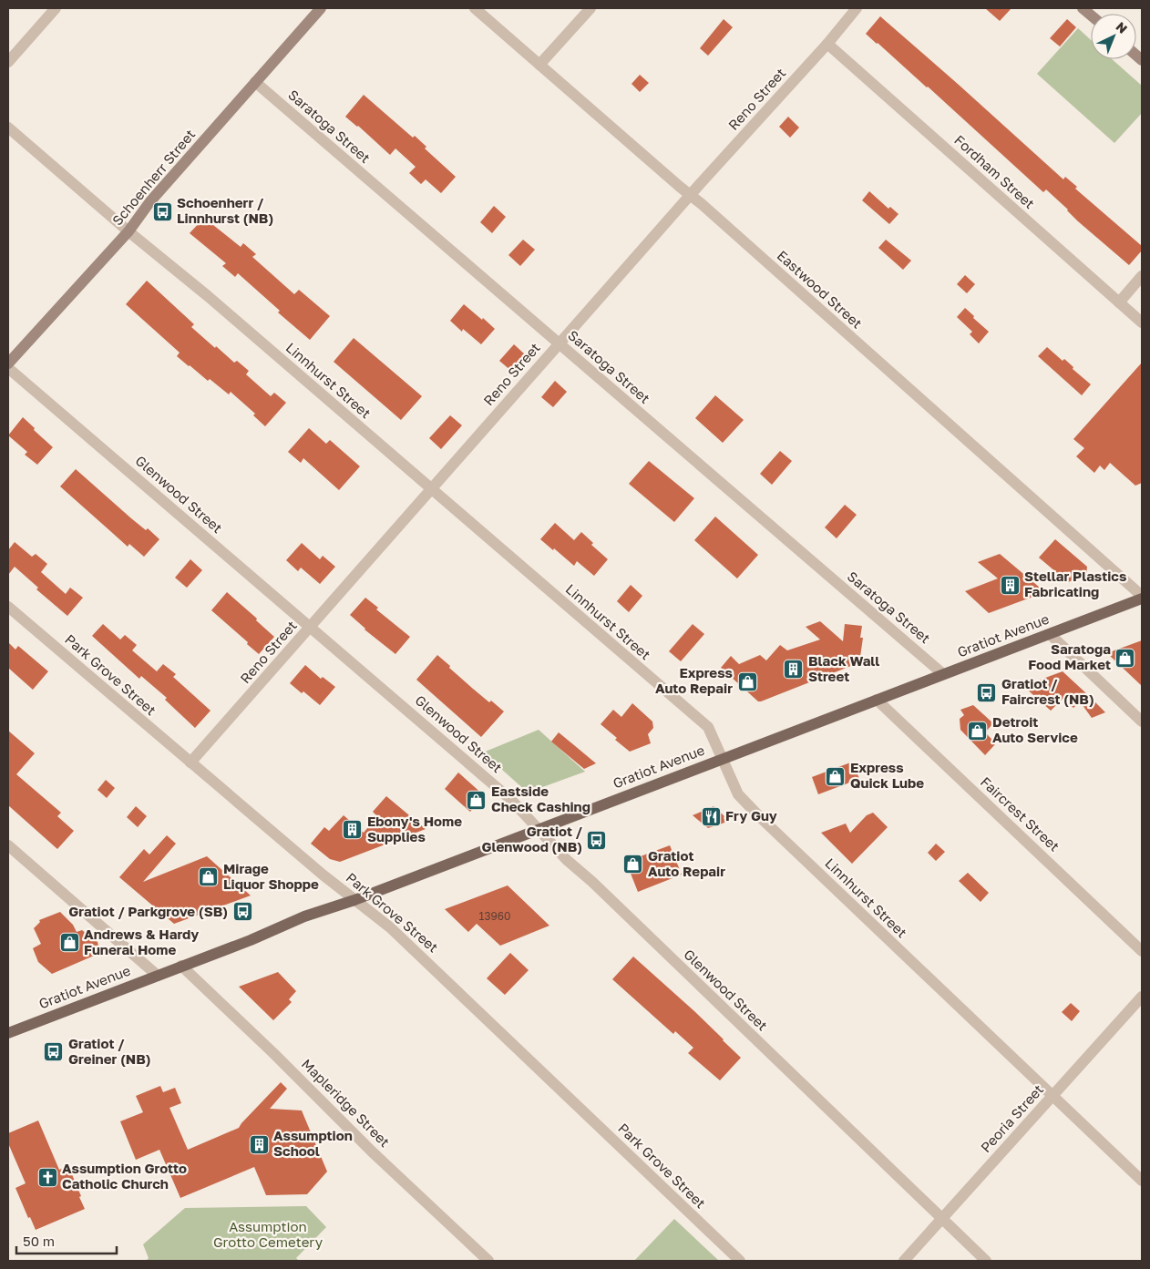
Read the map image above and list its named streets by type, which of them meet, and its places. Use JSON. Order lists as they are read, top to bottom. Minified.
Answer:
{"streets":{"main road":["Gratiot Avenue"],"street":["Reno Street","Saratoga Street","Fordham Street","Schoenherr Street","Eastwood Street","Linnhurst Street","Glenwood Street","Park Grove Street","Faircrest Street","Mapleridge Street","Peoria Street"]},"crossings":[["Reno Street","Saratoga Street"],["Reno Street","Fordham Street"],["Reno Street","Eastwood Street"],["Reno Street","Linnhurst Street"],["Reno Street","Glenwood Street"],["Reno Street","Park Grove Street"],["Saratoga Street","Schoenherr Street"],["Saratoga Street","Gratiot Avenue"],["Schoenherr Street","Linnhurst Street"],["Eastwood Street","Gratiot Avenue"],["Linnhurst Street","Gratiot Avenue"],["Linnhurst Street","Peoria Street"],["Glenwood Street","Gratiot Avenue"],["Glenwood Street","Peoria Street"],["Gratiot Avenue","Park Grove Street"],["Gratiot Avenue","Faircrest Street"],["Gratiot Avenue","Mapleridge Street"]],"parks":["Assumption Grotto Cemetery"],"places":{"bus stop":["Schoenherr / Linnhurst (NB)","Gratiot / Faircrest (NB)","Gratiot / Glenwood (NB)","Gratiot / Parkgrove (SB)","Gratiot / Greiner (NB)"],"building":["Stellar Plastics Fabricating","Black Wall Street","Ebony's Home Supplies","Assumption School"],"shop":["Saratoga Food Market","Express Auto Repair","Detroit Auto Service","Express Quick Lube","Eastside Check Cashing","Gratiot Auto Repair","Mirage Liquor Shoppe","Andrews & Hardy Funeral Home"],"restaurant":["Fry Guy"],"church":["Assumption Grotto Catholic Church"]},"house_numbers":["13960"],"scale_bar":"50 m","north":"top right"}
